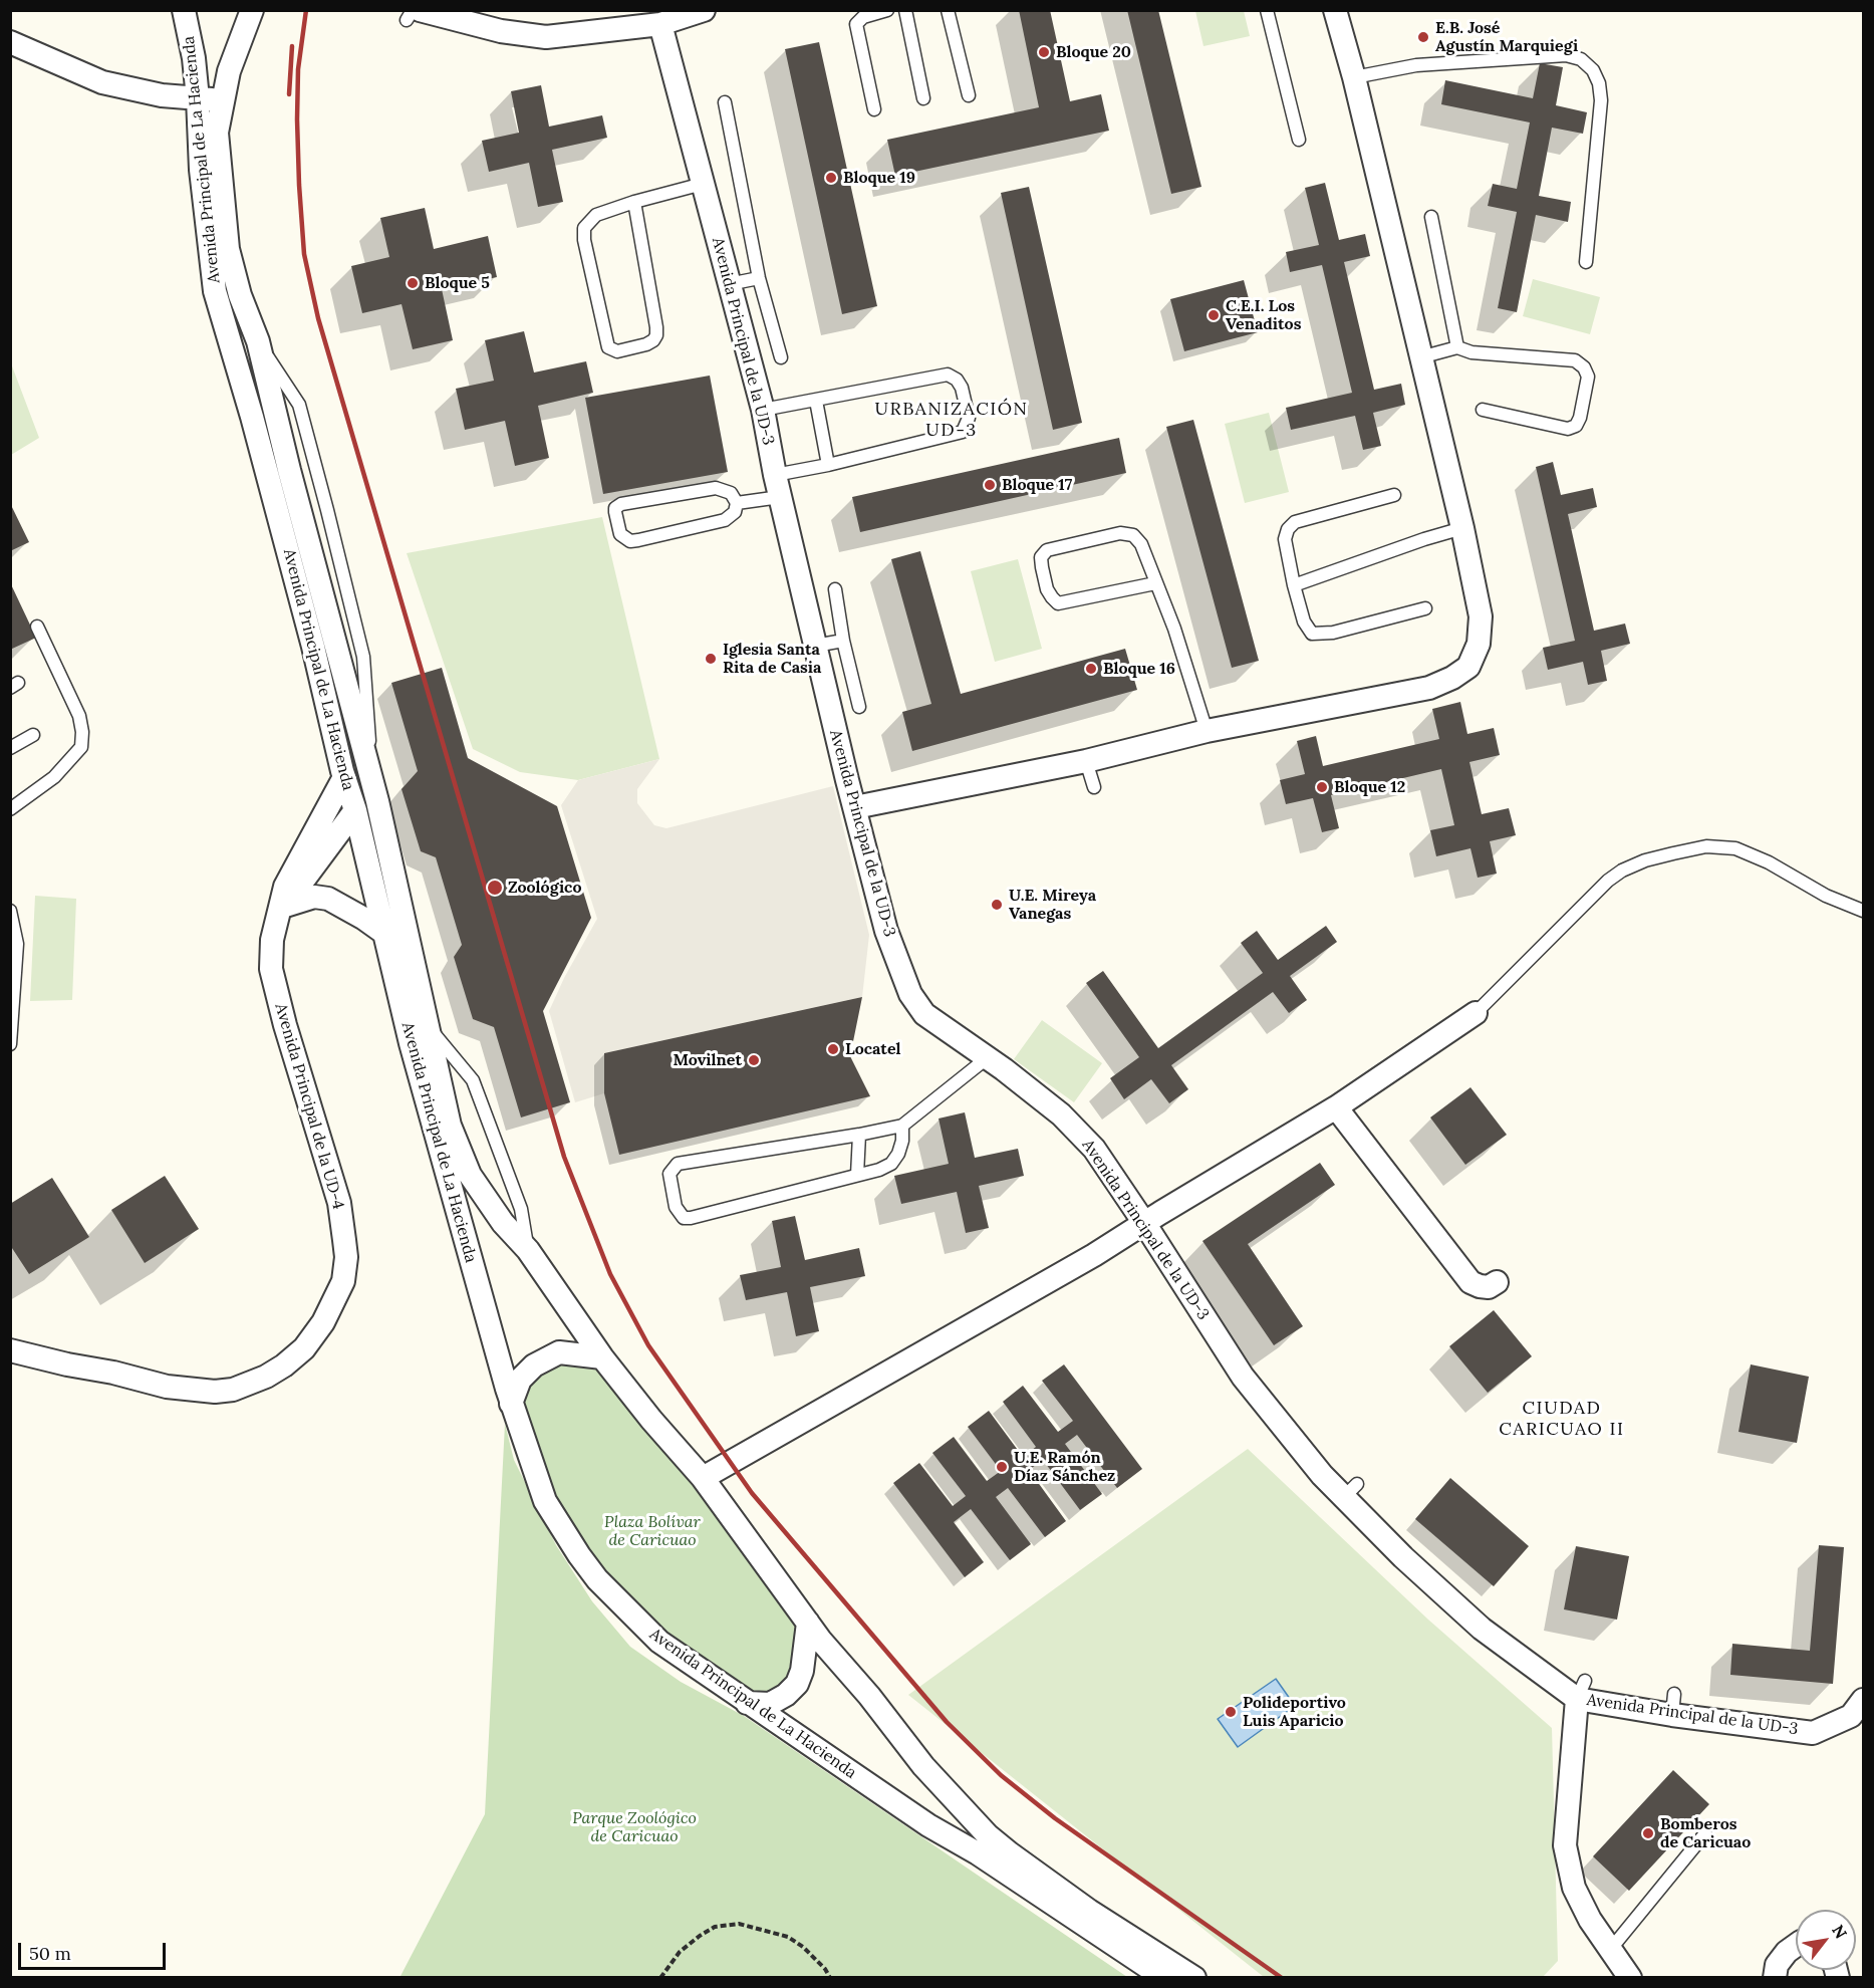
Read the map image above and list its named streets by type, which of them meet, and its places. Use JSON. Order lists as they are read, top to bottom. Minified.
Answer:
{"streets":{"street":["Avenida Principal de La Hacienda","Avenida Principal de la UD-3","Avenida Principal de la UD-4"]},"crossings":[["Avenida Principal de La Hacienda","Avenida Principal de la UD-4"]],"districts":["URBANIZACIÓN UD-3","CIUDAD CARICUAO II"],"parks":["Plaza Bolívar de Caricuao","Parque Zoológico de Caricuao"],"places":["E.B. José Agustín Marquiegi","Bloque 20","Bloque 19","Bloque 5","C.E.I. Los Venaditos","Bloque 17","Iglesia Santa Rita de Casia","Bloque 16","Bloque 12","Zoológico","U.E. Mireya Vanegas","Locatel","Movilnet","U.E. Ramón Díaz Sánchez","Polideportivo Luis Aparicio","Bomberos de Caricuao"],"scale_bar":"50 m","north":"top right"}
